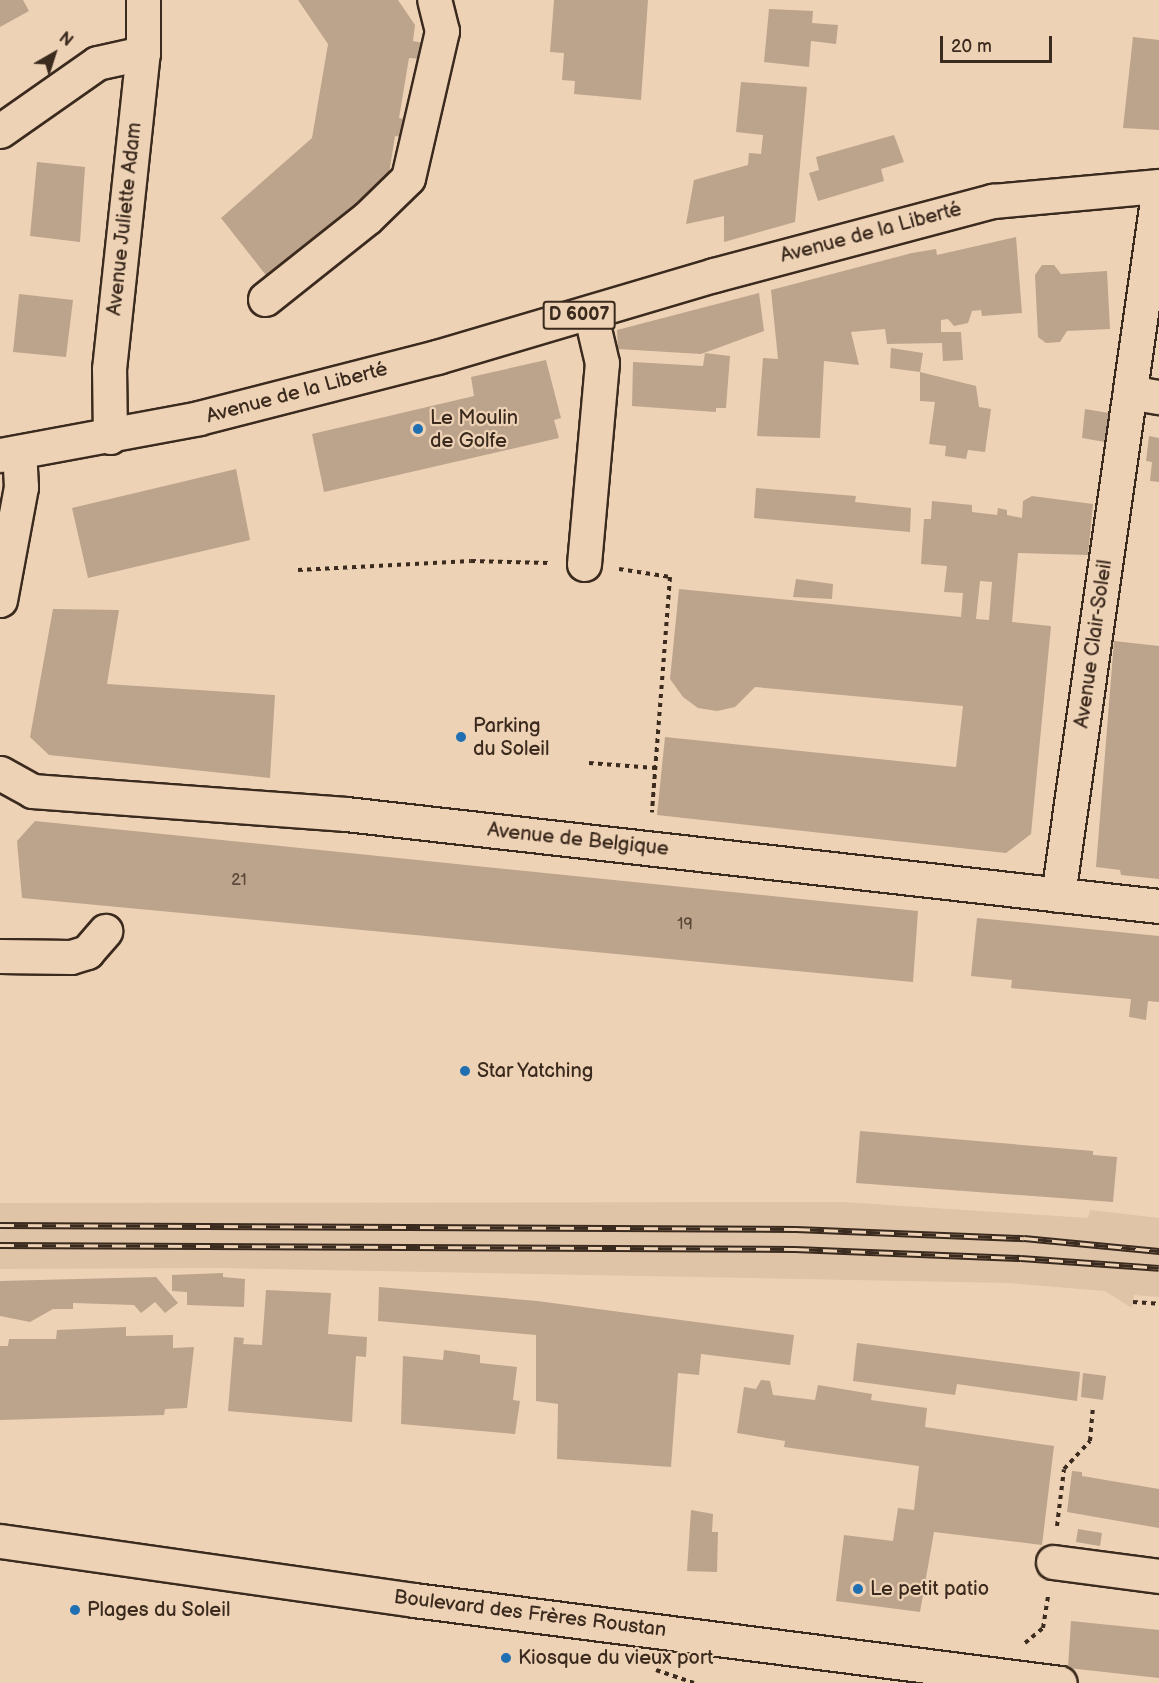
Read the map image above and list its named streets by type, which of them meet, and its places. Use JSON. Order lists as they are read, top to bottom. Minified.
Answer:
{"streets":{"street":["Avenue Juliette Adam","Avenue de la Liberté","D 6007","Avenue Clair-Soleil","Avenue de Belgique","Boulevard des Frères Roustan"]},"crossings":[["Avenue Juliette Adam","Avenue de la Liberté"],["Avenue de la Liberté","Avenue Clair-Soleil"],["Avenue Clair-Soleil","Avenue de Belgique"]],"places":["Le Moulin de Golfe","Parking du Soleil","Star Yatching","Le petit patio","Plages du Soleil","Kiosque du vieux port"],"house_numbers":["21","19"],"scale_bar":"20 m","north":"top right"}
